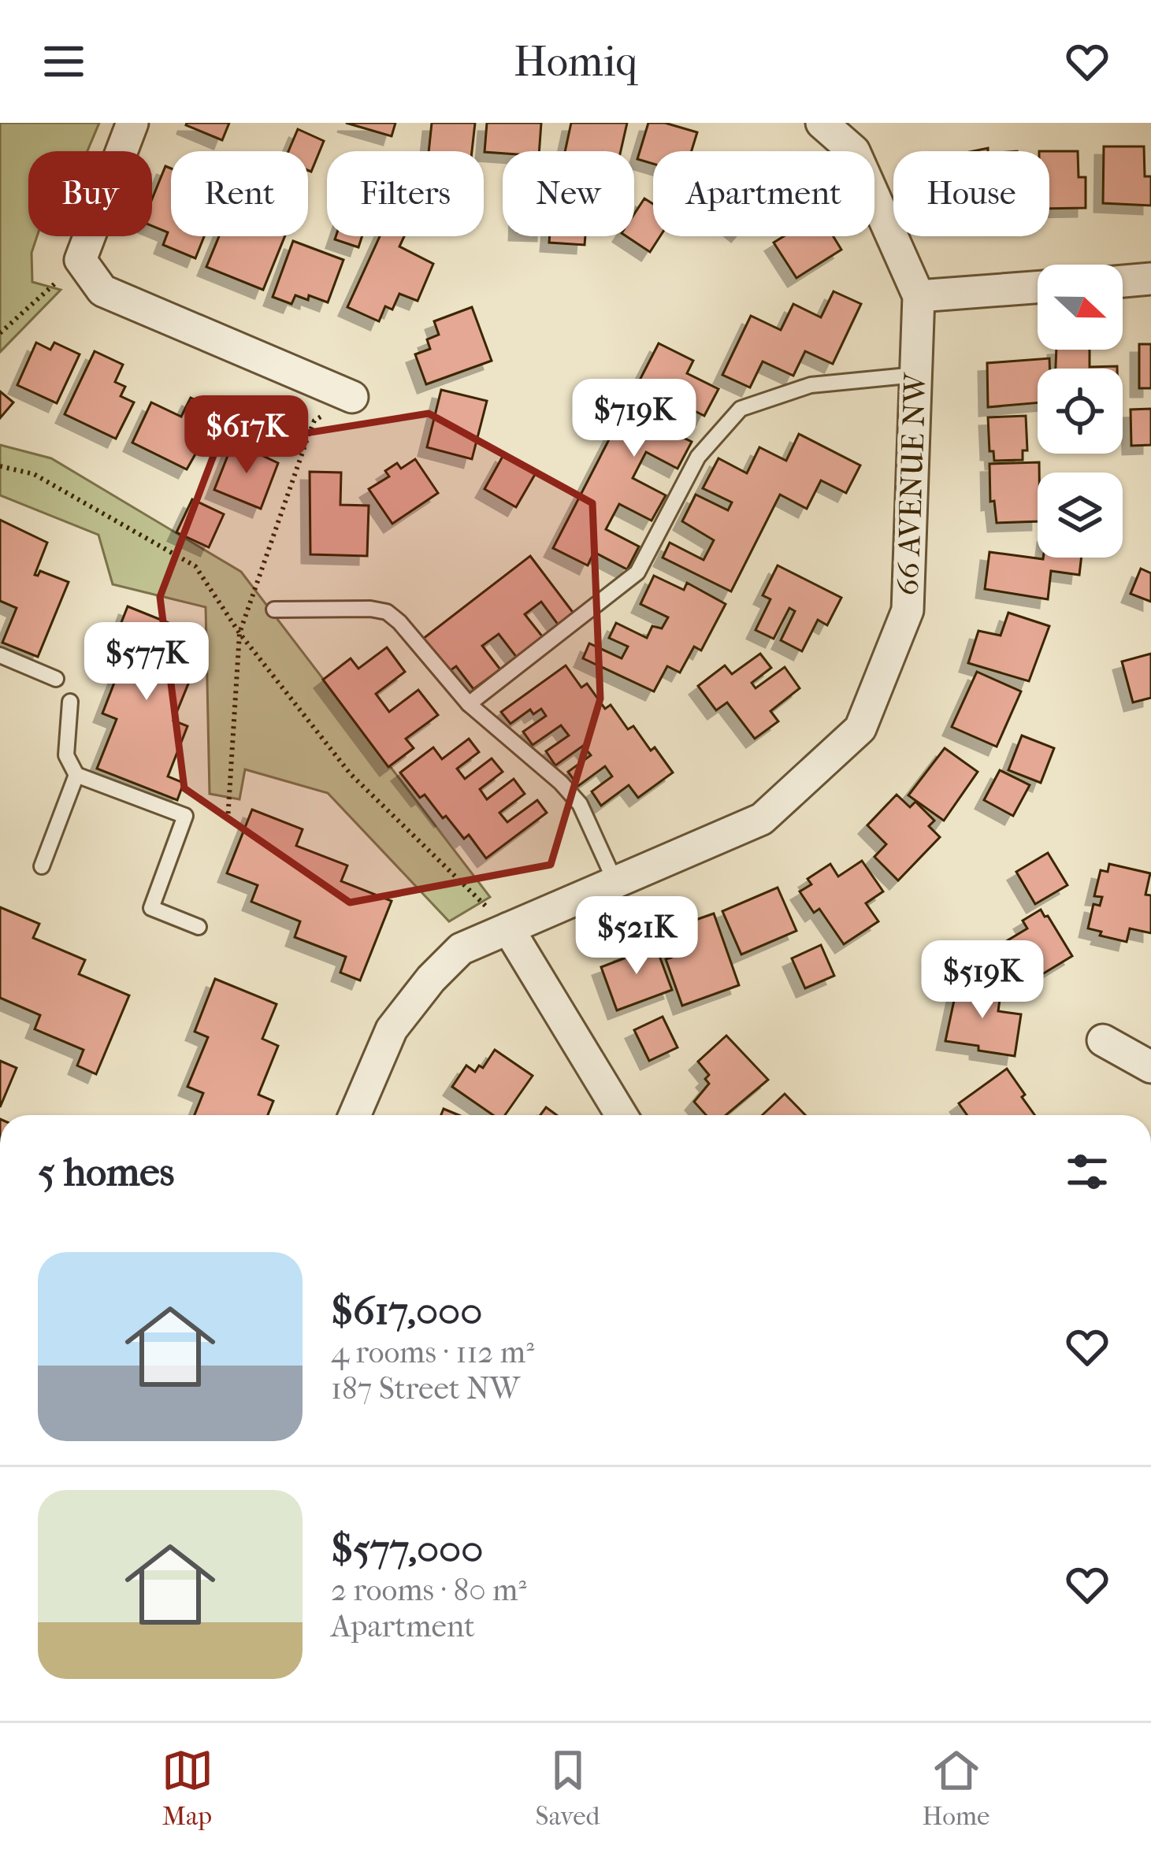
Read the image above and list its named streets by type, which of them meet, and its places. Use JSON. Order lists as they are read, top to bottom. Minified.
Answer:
{"streets":{"street":["66 AVENUE NW"]},"north":"right","page":{"header":"Homiq","chip":["Buy","Rent","Filters","New","Apartment","House"],"price":["$719K","$617K","$577K","$521K","$519K"],"heading":"5 homes","list":[{"name":"$617,000","note":"4 rooms · 112 m² · 187 Street NW"},{"name":"$577,000","note":"2 rooms · 80 m² · Apartment"}],"tabs":["Map","Saved","Home"]}}
